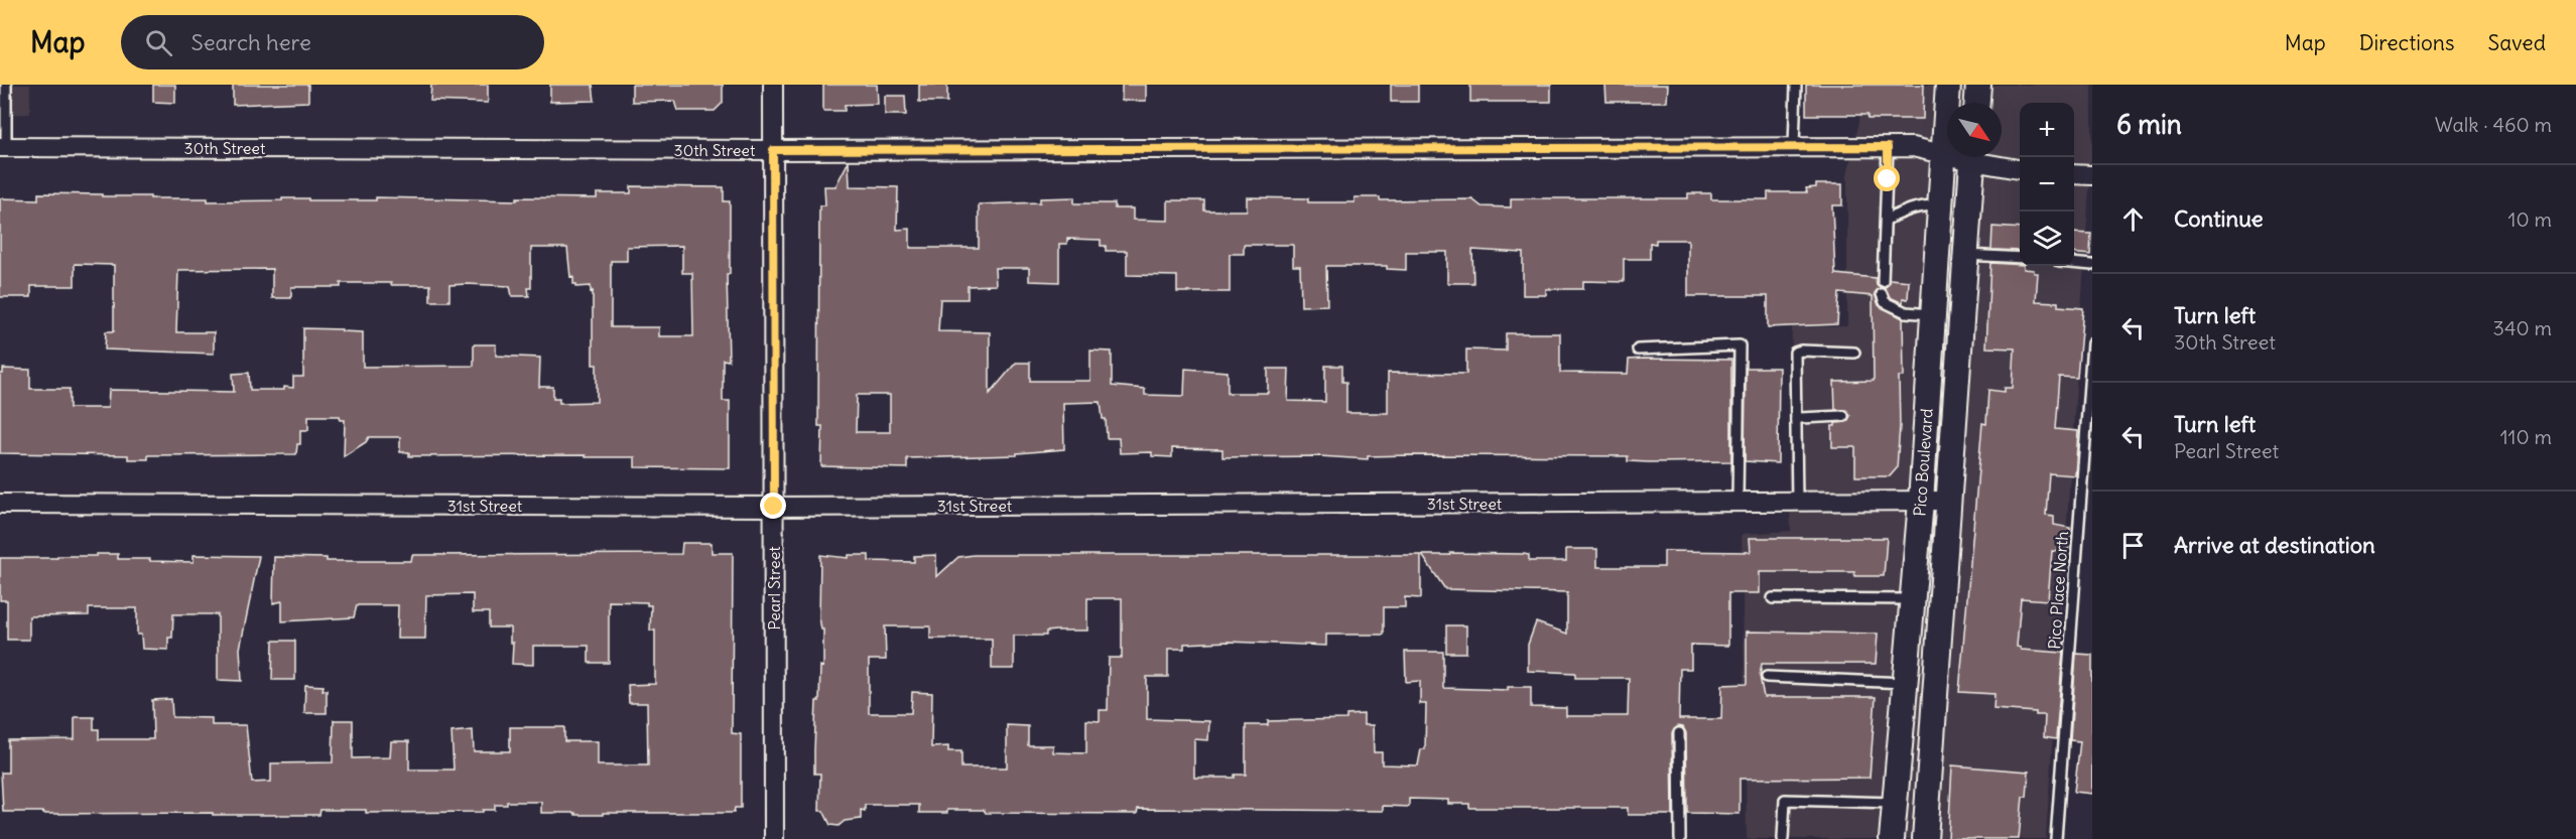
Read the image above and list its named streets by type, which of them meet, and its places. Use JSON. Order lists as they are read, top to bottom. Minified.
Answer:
{"streets":{"main road":["Pico Boulevard"],"street":["30th Street","31st Street","Pearl Street"],"lane":["Pico Place North"]},"crossings":[["30th Street","Pico Boulevard"],["30th Street","Pearl Street"],["Pico Boulevard","31st Street"],["31st Street","Pearl Street"]],"north":"bottom right","page":{"header":"Map","search":"Search here","nav":["Map","Directions","Saved"],"heading":["6 min","Walk · 460 m"],"map_buttons":["+","−"],"list":[["Continue","10 m"],["Turn left","30th Street","340 m"],["Turn left","Pearl Street","110 m"],"Arrive at destination"]}}
